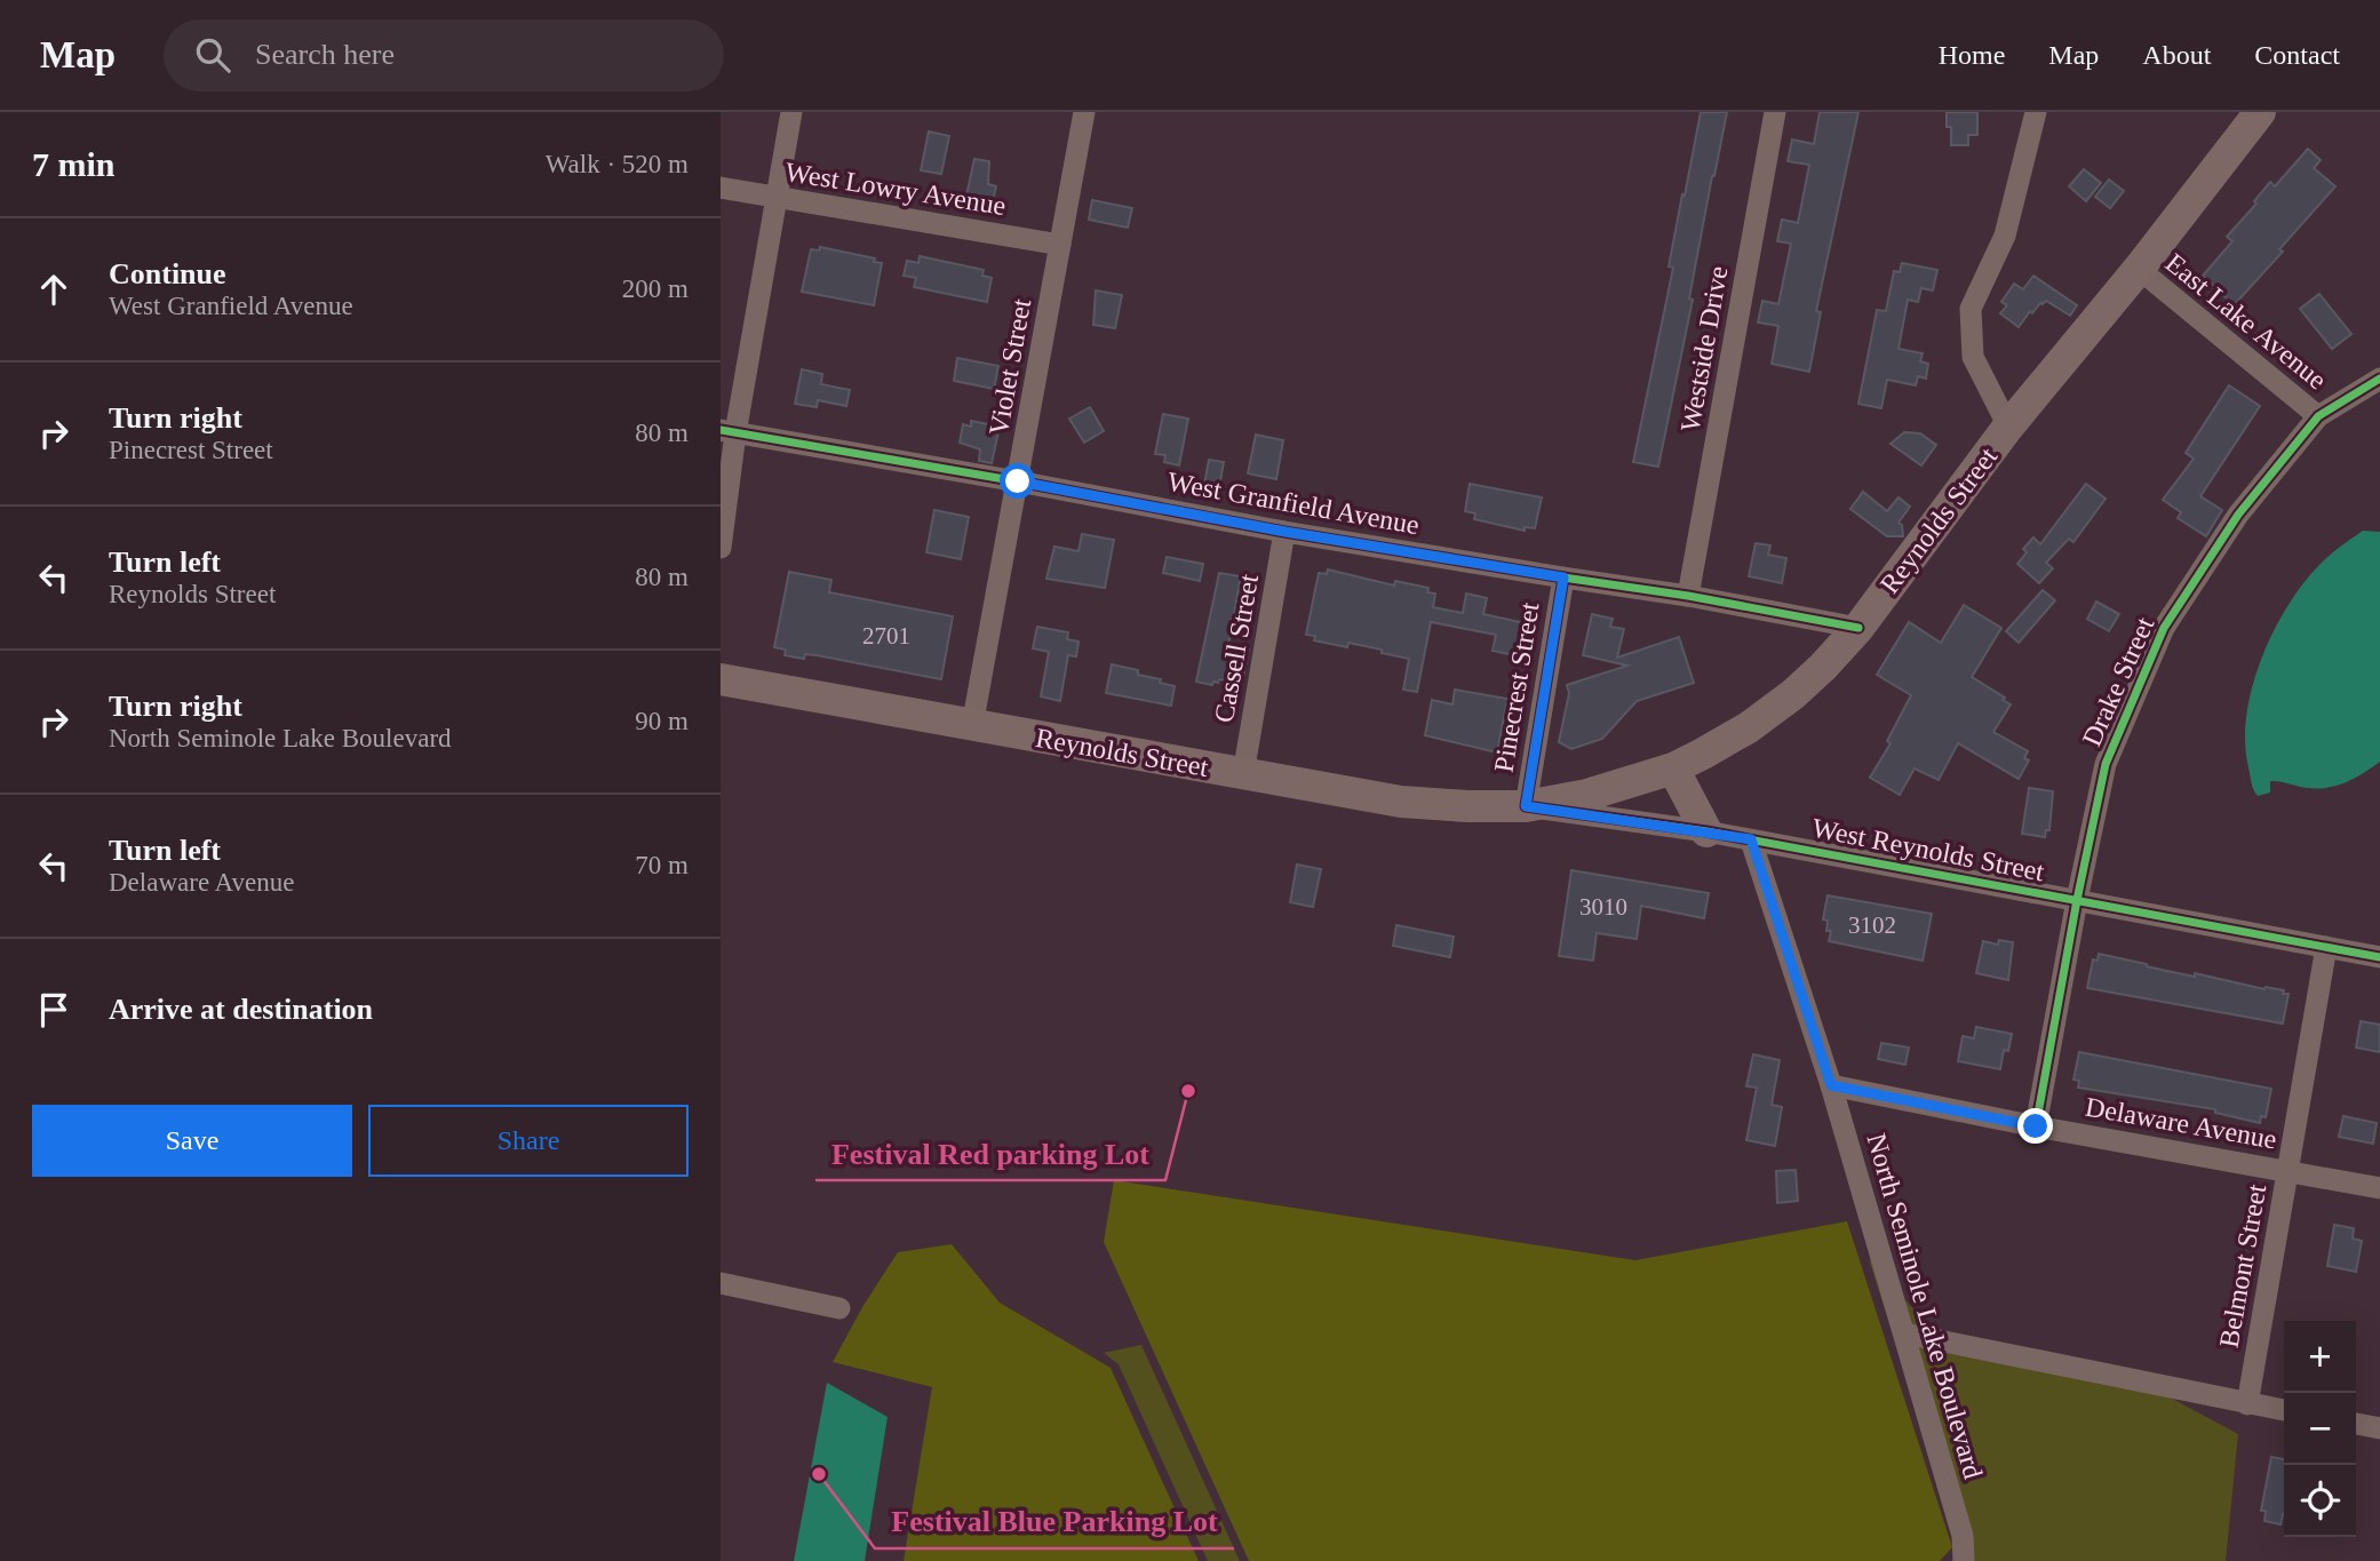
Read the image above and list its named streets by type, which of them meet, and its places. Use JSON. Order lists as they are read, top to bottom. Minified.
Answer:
{"streets":{"main road":["Reynolds Street"],"street":["West Lowry Avenue","East Lake Avenue","Westside Drive","Violet Street","West Granfield Avenue","Cassell Street","Drake Street","Pinecrest Street","West Reynolds Street","Delaware Avenue","Belmont Street","North Seminole Lake Boulevard"]},"crossings":[["West Lowry Avenue","Violet Street"],["East Lake Avenue","Reynolds Street"],["East Lake Avenue","Drake Street"],["Westside Drive","West Granfield Avenue"],["Violet Street","West Granfield Avenue"],["Violet Street","Reynolds Street"],["West Granfield Avenue","Reynolds Street"],["West Granfield Avenue","Cassell Street"],["West Granfield Avenue","Pinecrest Street"],["Reynolds Street","Cassell Street"],["Reynolds Street","Pinecrest Street"],["Reynolds Street","West Reynolds Street"],["Reynolds Street","North Seminole Lake Boulevard"],["Drake Street","West Reynolds Street"],["Drake Street","Delaware Avenue"],["West Reynolds Street","Belmont Street"],["West Reynolds Street","North Seminole Lake Boulevard"],["Delaware Avenue","Belmont Street"],["Delaware Avenue","North Seminole Lake Boulevard"]],"places":["Festival Red parking Lot","Festival Blue Parking Lot"],"house_numbers":["2701","3010","3102"],"page":{"header":"Map","search":"Search here","nav":["Home","Map","About","Contact"],"heading":["7 min","Walk · 520 m"],"list":[["Continue","West Granfield Avenue","200 m"],["Turn right","Pinecrest Street","80 m"],["Turn left","Reynolds Street","80 m"],["Turn right","North Seminole Lake Boulevard","90 m"],["Turn left","Delaware Avenue","70 m"],"Arrive at destination"],"buttons":["Save","Share"],"map_buttons":["+","−"]}}
